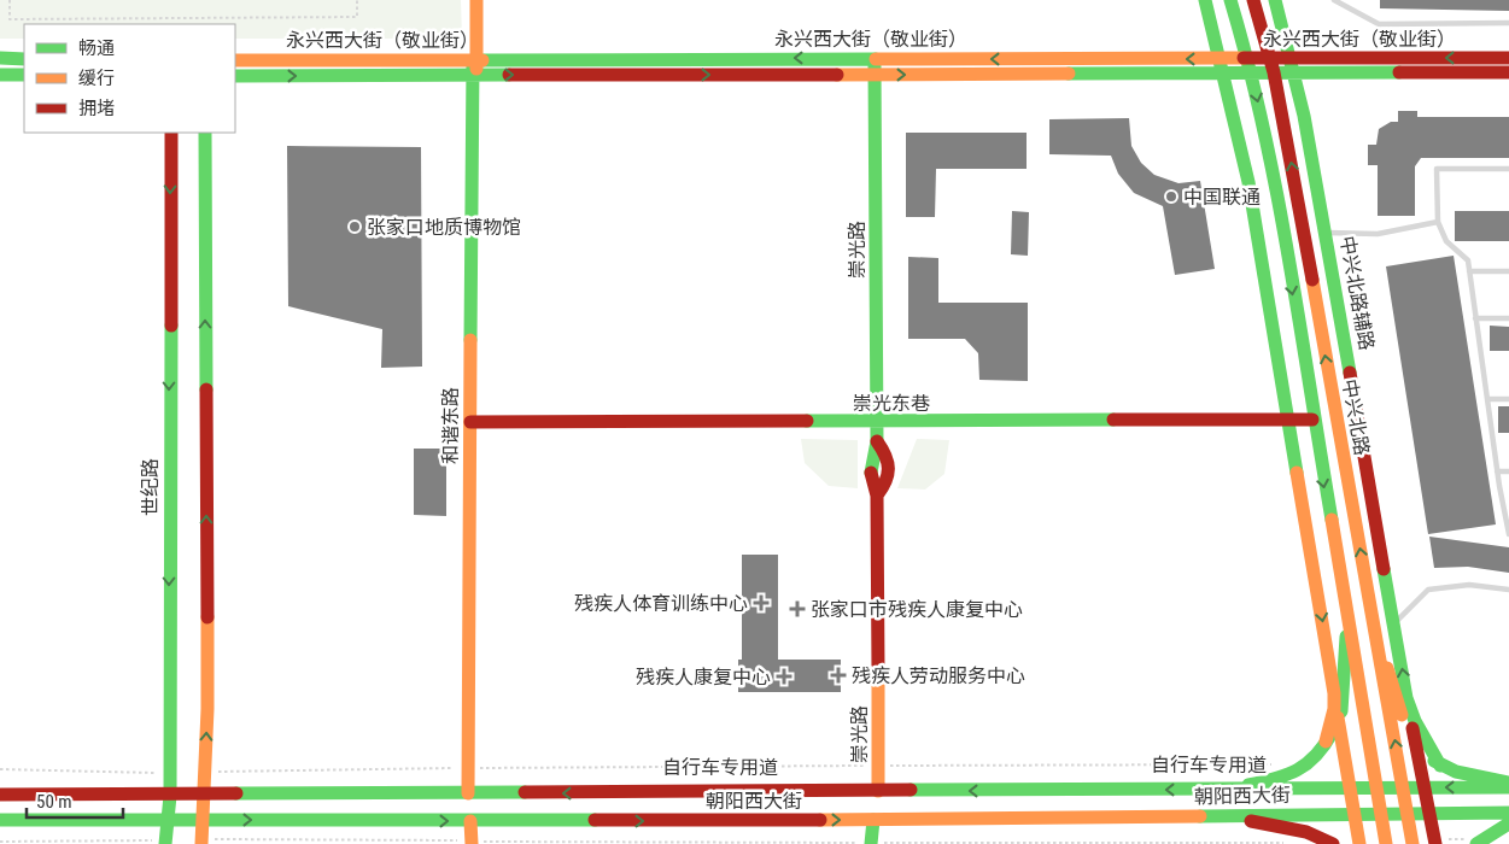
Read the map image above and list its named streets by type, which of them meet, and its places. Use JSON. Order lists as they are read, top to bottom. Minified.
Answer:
{"streets":{"main road":["永兴西大街（敬业街）","崇光路","中兴北路辅路","崇光东巷","中兴北路","和谐东路","世纪路","朝阳西大街"],"path":["自行车专用道"]},"crossings":[["永兴西大街（敬业街）","崇光路"],["永兴西大街（敬业街）","中兴北路辅路"],["永兴西大街（敬业街）","中兴北路"],["永兴西大街（敬业街）","和谐东路"],["崇光路","崇光东巷"],["崇光路","自行车专用道"],["崇光路","朝阳西大街"],["崇光东巷","和谐东路"],["中兴北路","朝阳西大街"],["和谐东路","自行车专用道"],["和谐东路","朝阳西大街"],["世纪路","朝阳西大街"]],"places":{"other":["中国联通","张家口地质博物馆"],"health":["残疾人体育训练中心","张家口市残疾人康复中心","残疾人劳动服务中心","残疾人康复中心"]},"legend":["畅通","缓行","拥堵"],"scale_bar":"50 m"}
